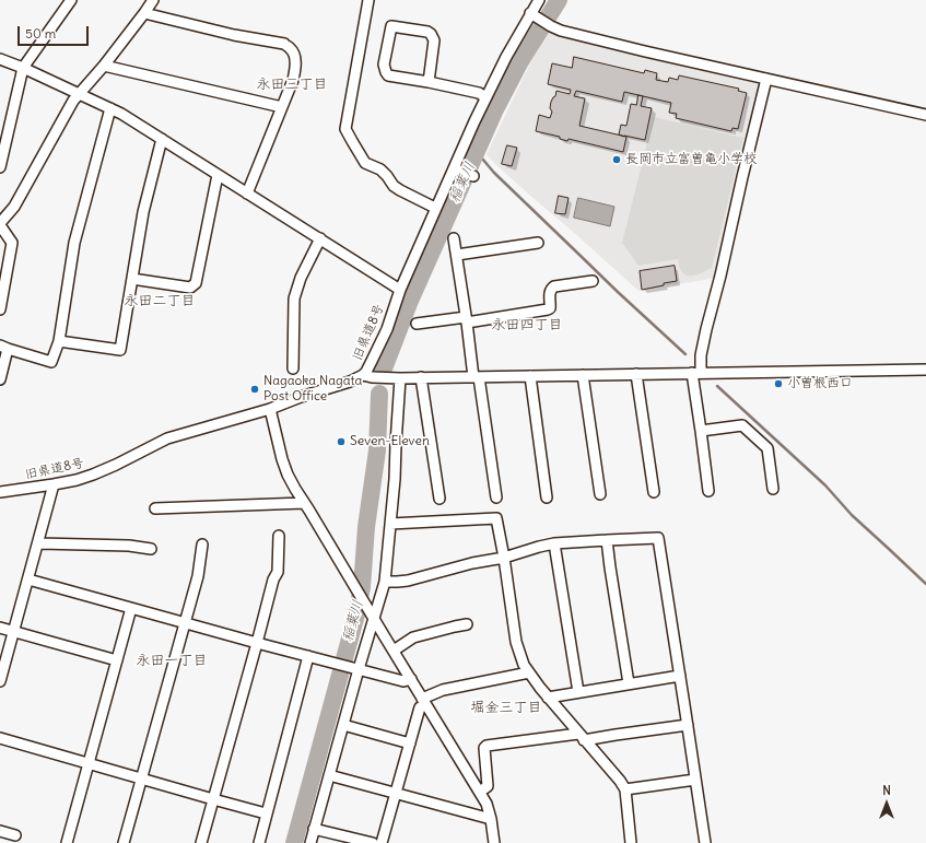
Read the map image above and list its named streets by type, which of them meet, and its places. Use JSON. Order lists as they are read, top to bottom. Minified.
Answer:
{"streets":{"street":["旧県道8号"]},"districts":["永田三丁目","永田二丁目","永田四丁目","永田一丁目","堀金三丁目"],"water":["稲葉川"],"places":["長岡市立富曽亀小学校","小曽根西口","Nagaoka Nagata Post Office","Seven-Eleven"],"scale_bar":"50 m","north":"top"}
